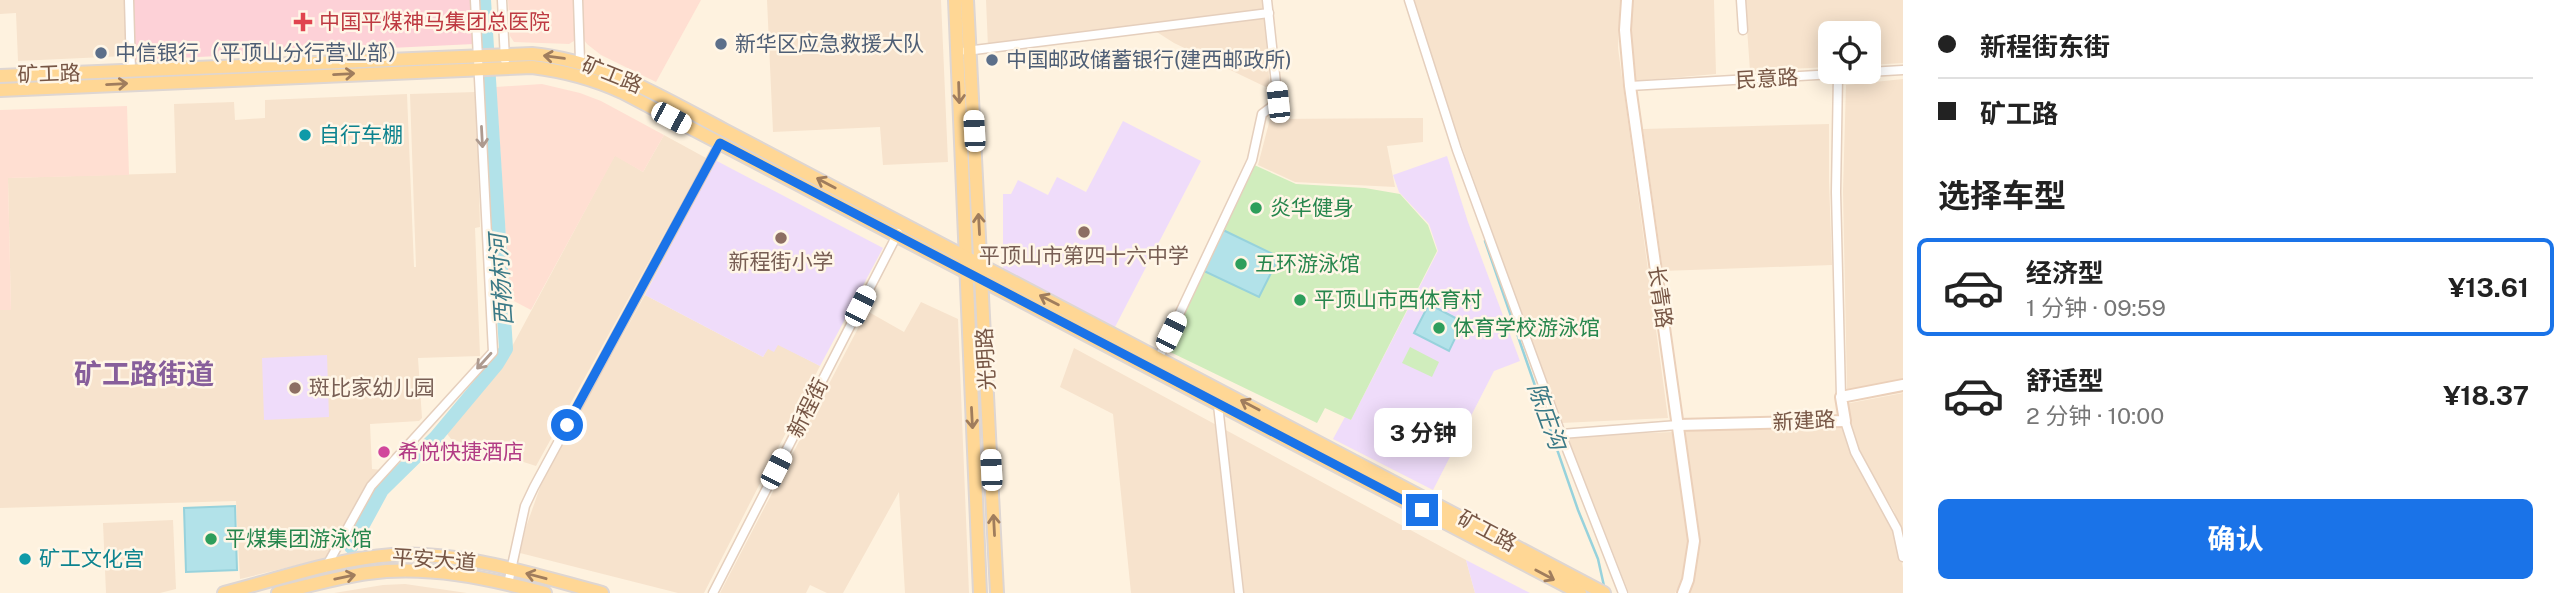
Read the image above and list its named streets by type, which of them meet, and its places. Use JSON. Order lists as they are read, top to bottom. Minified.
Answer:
{"streets":{"main road":["矿工路","光明路","平安大道"],"street":["民意路","长青路","新程街","新建路"]},"crossings":[["矿工路","光明路"],["矿工路","新程街"],["民意路","长青路"],["长青路","新建路"]],"districts":["矿工路街道"],"water":["西杨村河","陈庄沟"],"places":{"health":["中国平煤神马集团总医院"],"other":["新华区应急救援大队","中信银行（平顶山分行营业部）","中国邮政储蓄银行(建西邮政所)","自行车棚","炎华健身","平顶山市第四十六中学","新程街小学","五环游泳馆","平顶山市西体育村","体育学校游泳馆","斑比家幼儿园","希悦快捷酒店","平煤集团游泳馆","矿工文化宫"]},"page":{"banner":["新程街东街","矿工路"],"heading":"选择车型","list":[{"name":"经济型","note":"1 分钟 · 09:59","value":"¥13.61"},{"name":"舒适型","note":"2 分钟 · 10:00","value":"¥18.37"}],"bubble":"3 分钟","buttons":"确认"}}
